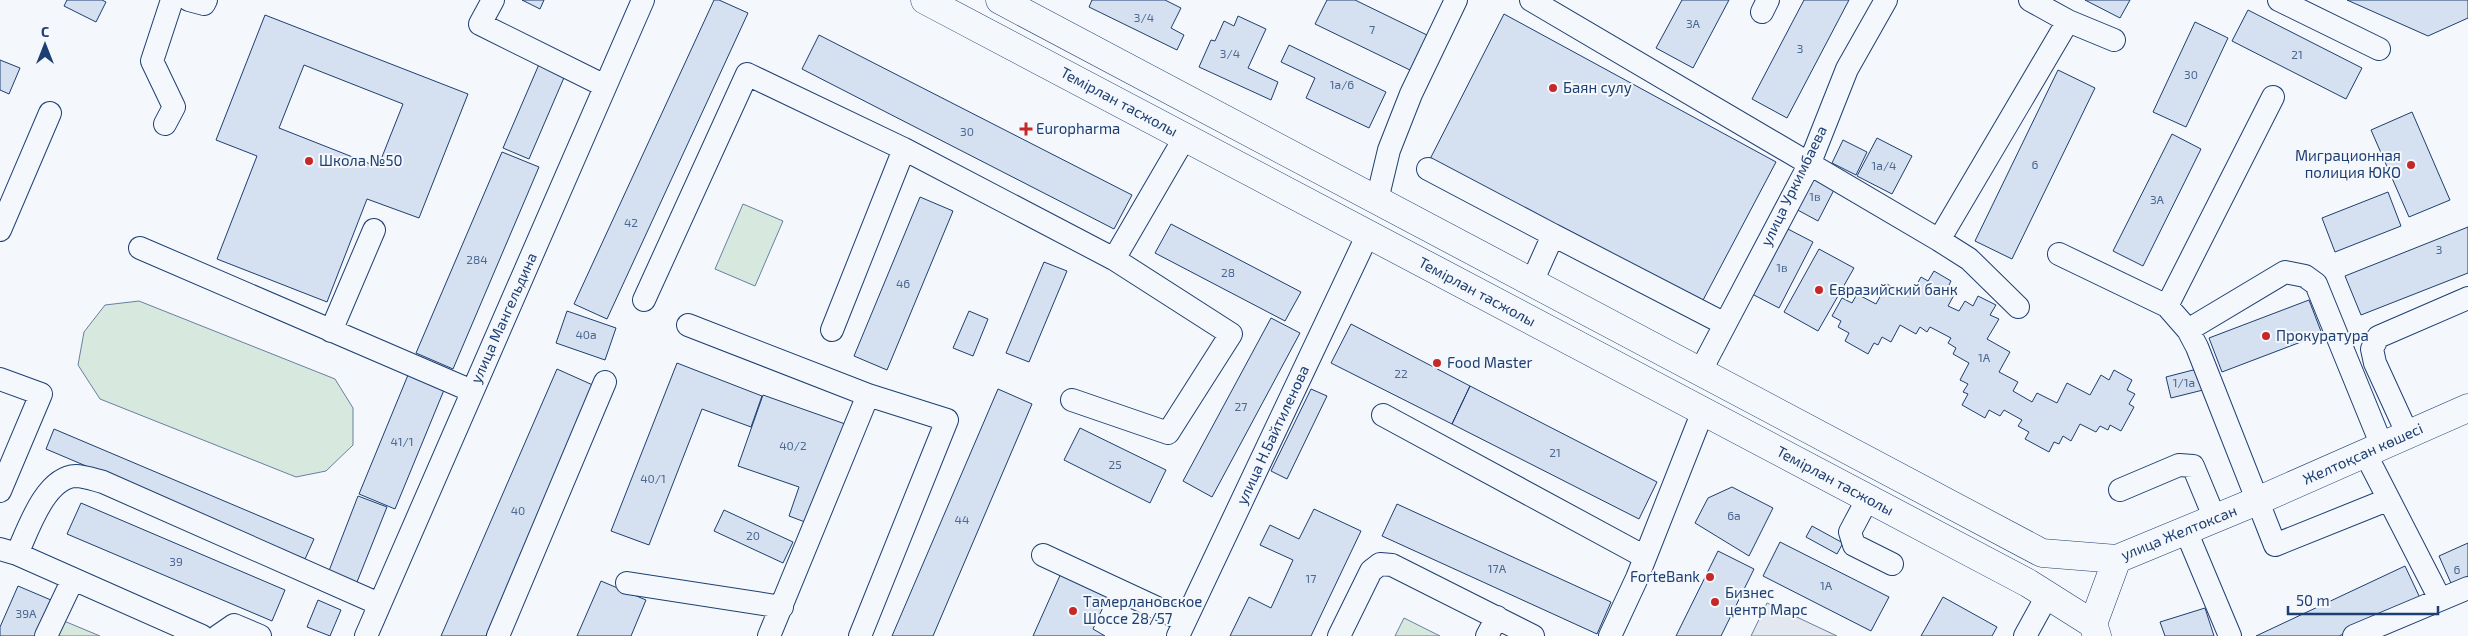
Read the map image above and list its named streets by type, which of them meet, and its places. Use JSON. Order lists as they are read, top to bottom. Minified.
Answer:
{"streets":{"main road":["Темірлан тасжолы","Желтоқсан көшесі","улица Желтоксан"],"street":["улица Уркимбаева","улица Мангельдина","улица Н.Байтиленова"]},"crossings":[["Темірлан тасжолы","улица Н.Байтиленова"],["Желтоқсан көшесі","улица Желтоксан"]],"places":{"other":["Баян сулу","Школа №50","Миграционная полиция ЮКО","Евразийский банк","Прокуратура","Food Master","ForteBank","Бизнес центр Марс","Тамерлановское Шоссе 28/57"],"health":["Europharma"]},"house_numbers":["3/4","3А","7","3","3/4","21","30","1а/6","30","6","1а/4","1в","3А","42","3","284","1в","28","46","40а","1А","22","1/1а","27","41/1","40/2","21","25","40/1","40","6а","44","20","39","17А","6","17","1А","39А"],"scale_bar":"50 m","north":"top"}
